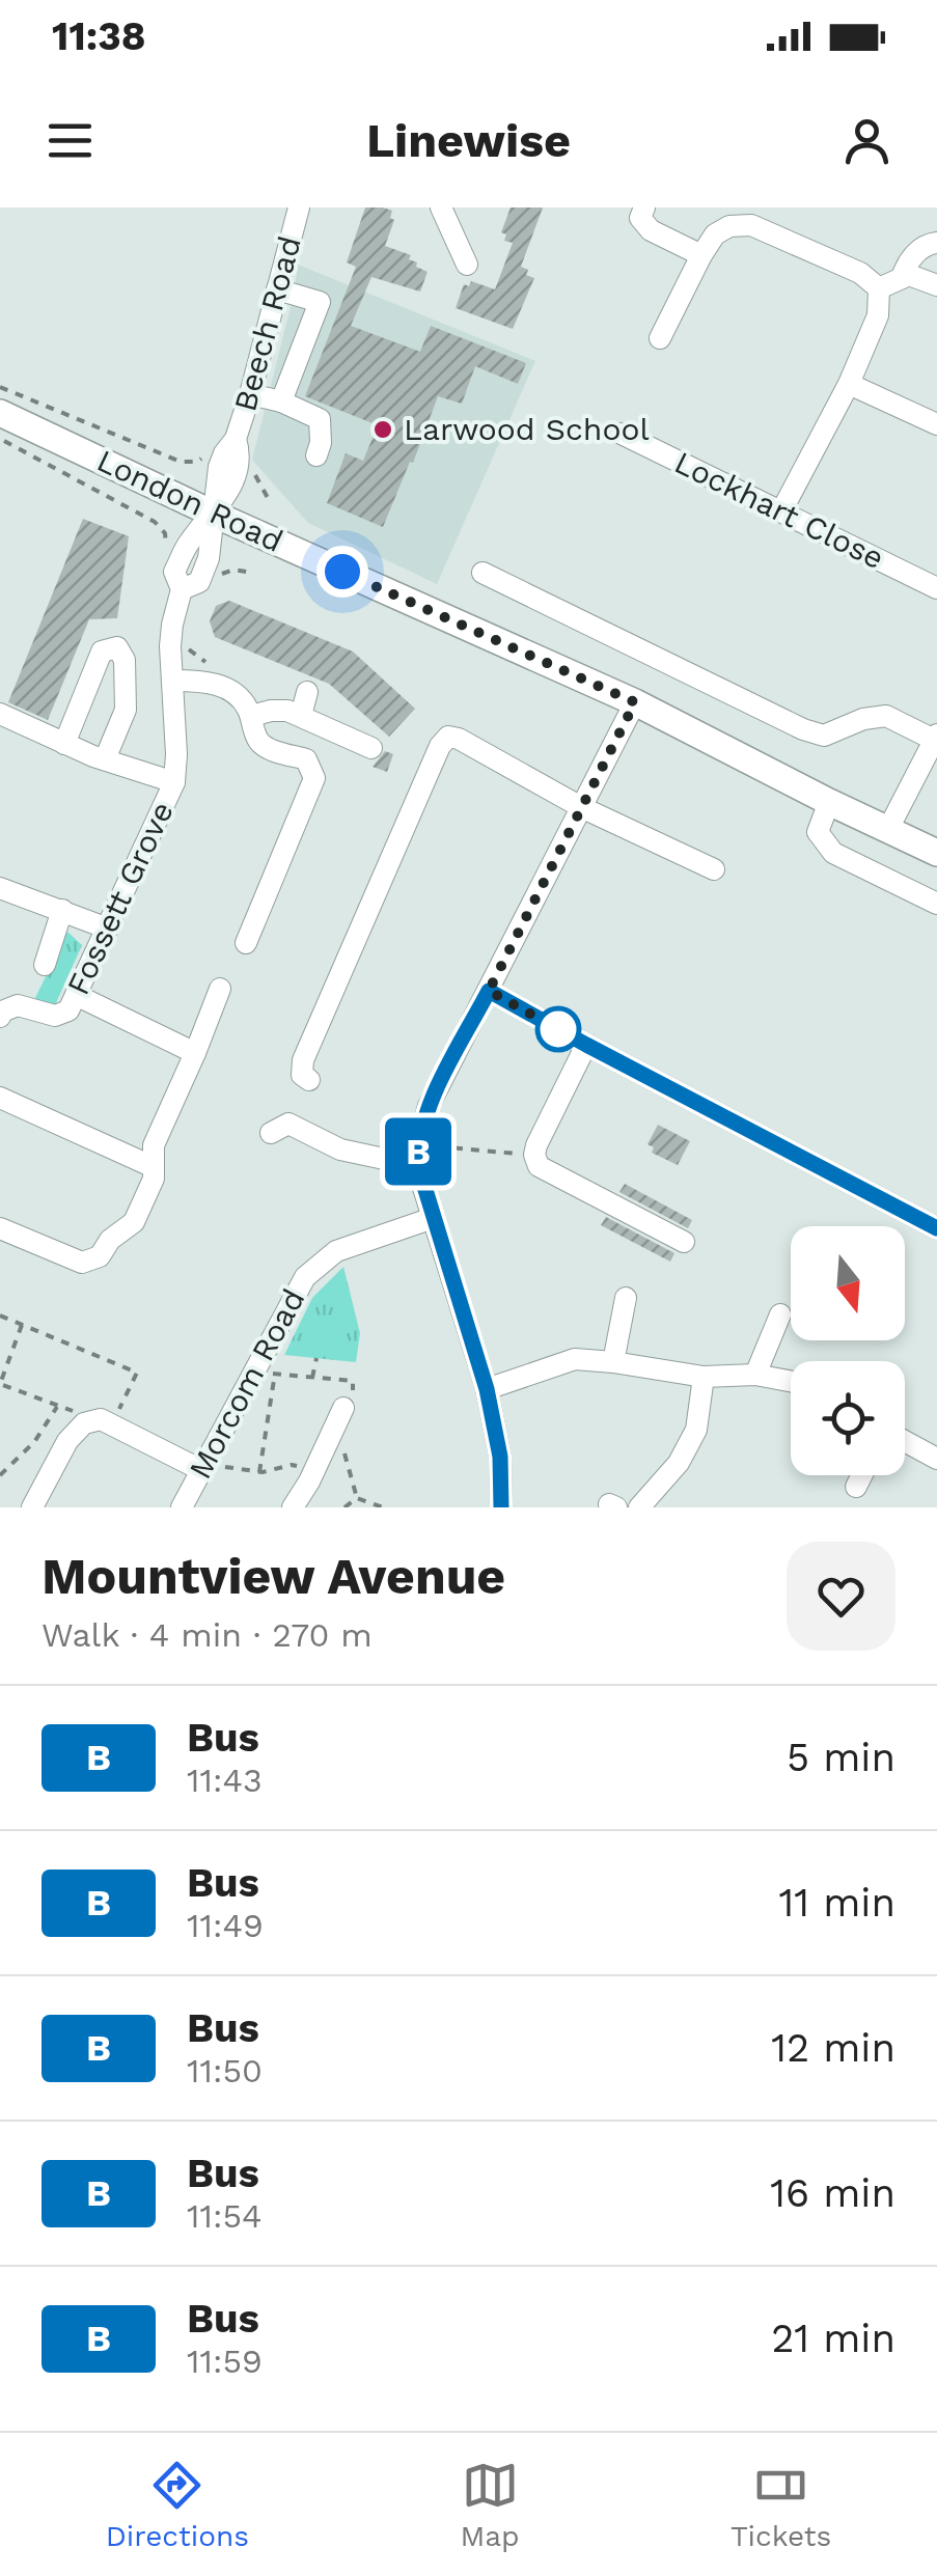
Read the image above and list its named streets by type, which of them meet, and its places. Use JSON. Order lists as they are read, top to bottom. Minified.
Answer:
{"streets":{"main road":["London Road"],"street":["Beech Road","Lockhart Close","Fossett Grove","Morcom Road"]},"crossings":[["Beech Road","London Road"],["Beech Road","Fossett Grove"],["London Road","Fossett Grove"]],"places":["Larwood School"],"lines":["bus line B"],"north":"bottom","page":{"status":"11:38","header":"Linewise","on_map":"B","heading":["Mountview Avenue","Walk · 4 min · 270 m"],"list":[{"mark":"B","name":"Bus","note":"11:43","value":"5 min"},{"mark":"B","name":"Bus","note":"11:49","value":"11 min"},{"mark":"B","name":"Bus","note":"11:50","value":"12 min"},{"mark":"B","name":"Bus","note":"11:54","value":"16 min"},{"mark":"B","name":"Bus","note":"11:59","value":"21 min"}],"tabs":["Directions","Map","Tickets"]}}
